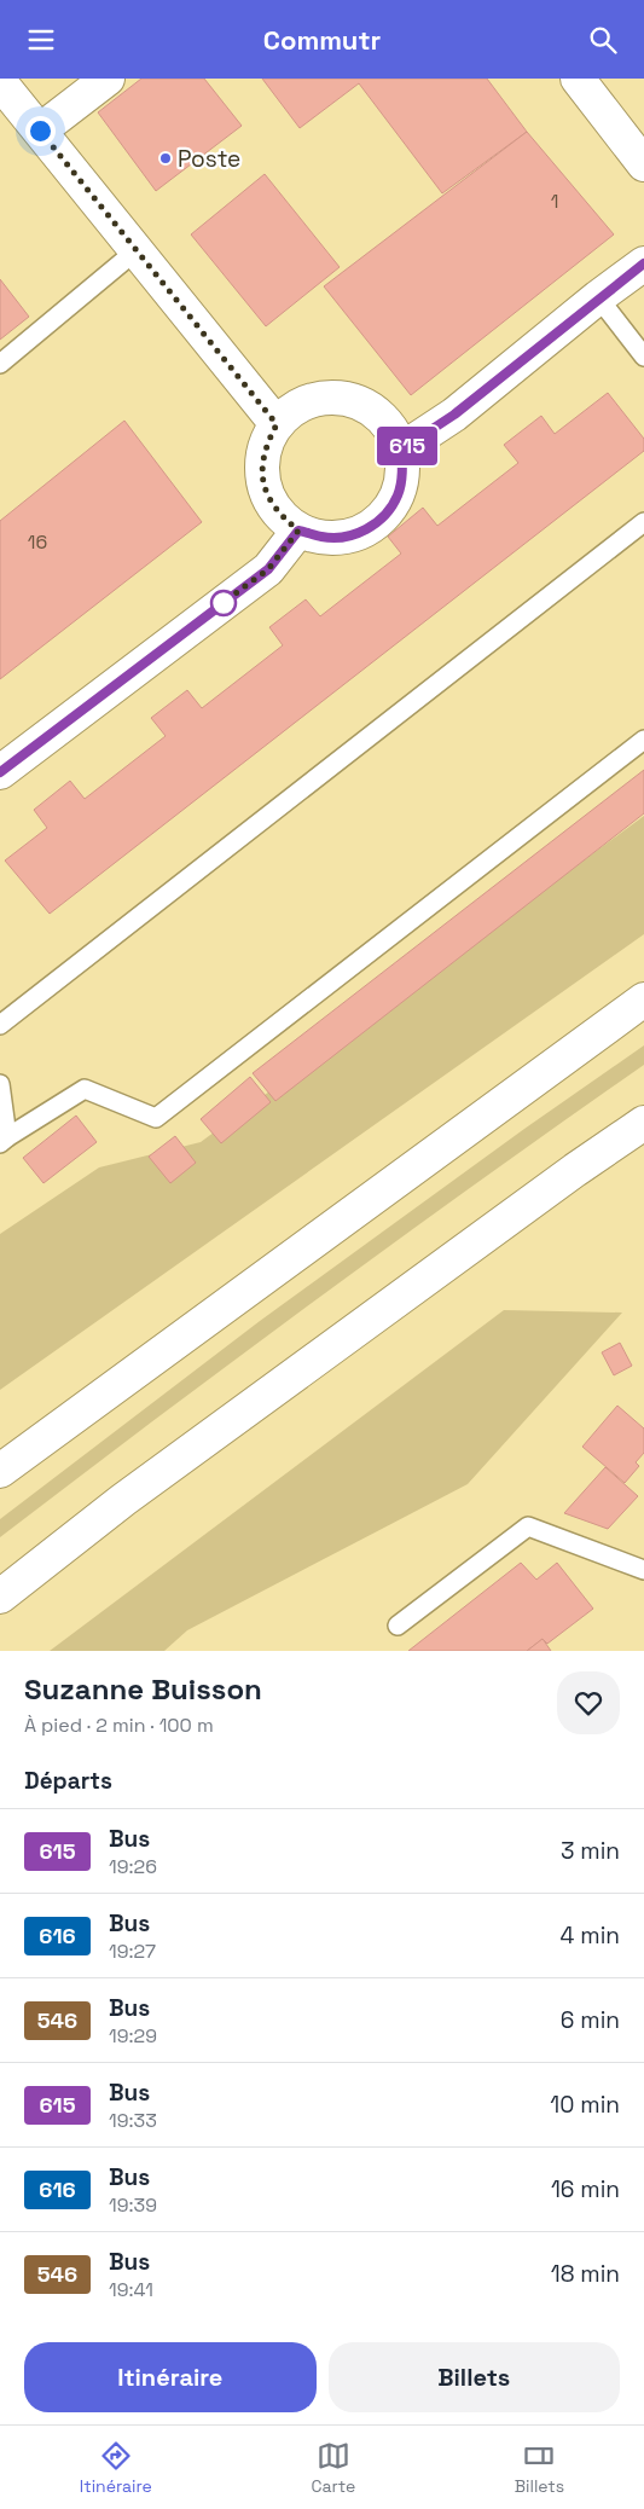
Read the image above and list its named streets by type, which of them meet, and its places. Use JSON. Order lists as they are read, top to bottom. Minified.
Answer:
{"places":["Poste"],"lines":["bus line 615"],"house_numbers":["1","16"],"page":{"header":"Commutr","on_map":"615","heading":[["Suzanne Buisson","À pied · 2 min · 100 m"],"Départs"],"list":[{"mark":"615","name":"Bus","note":"19:26","value":"3 min"},{"mark":"616","name":"Bus","note":"19:27","value":"4 min"},{"mark":"546","name":"Bus","note":"19:29","value":"6 min"},{"mark":"615","name":"Bus","note":"19:33","value":"10 min"},{"mark":"616","name":"Bus","note":"19:39","value":"16 min"},{"mark":"546","name":"Bus","note":"19:41","value":"18 min"}],"buttons":["Itinéraire","Billets"],"tabs":["Itinéraire","Carte","Billets"]}}
